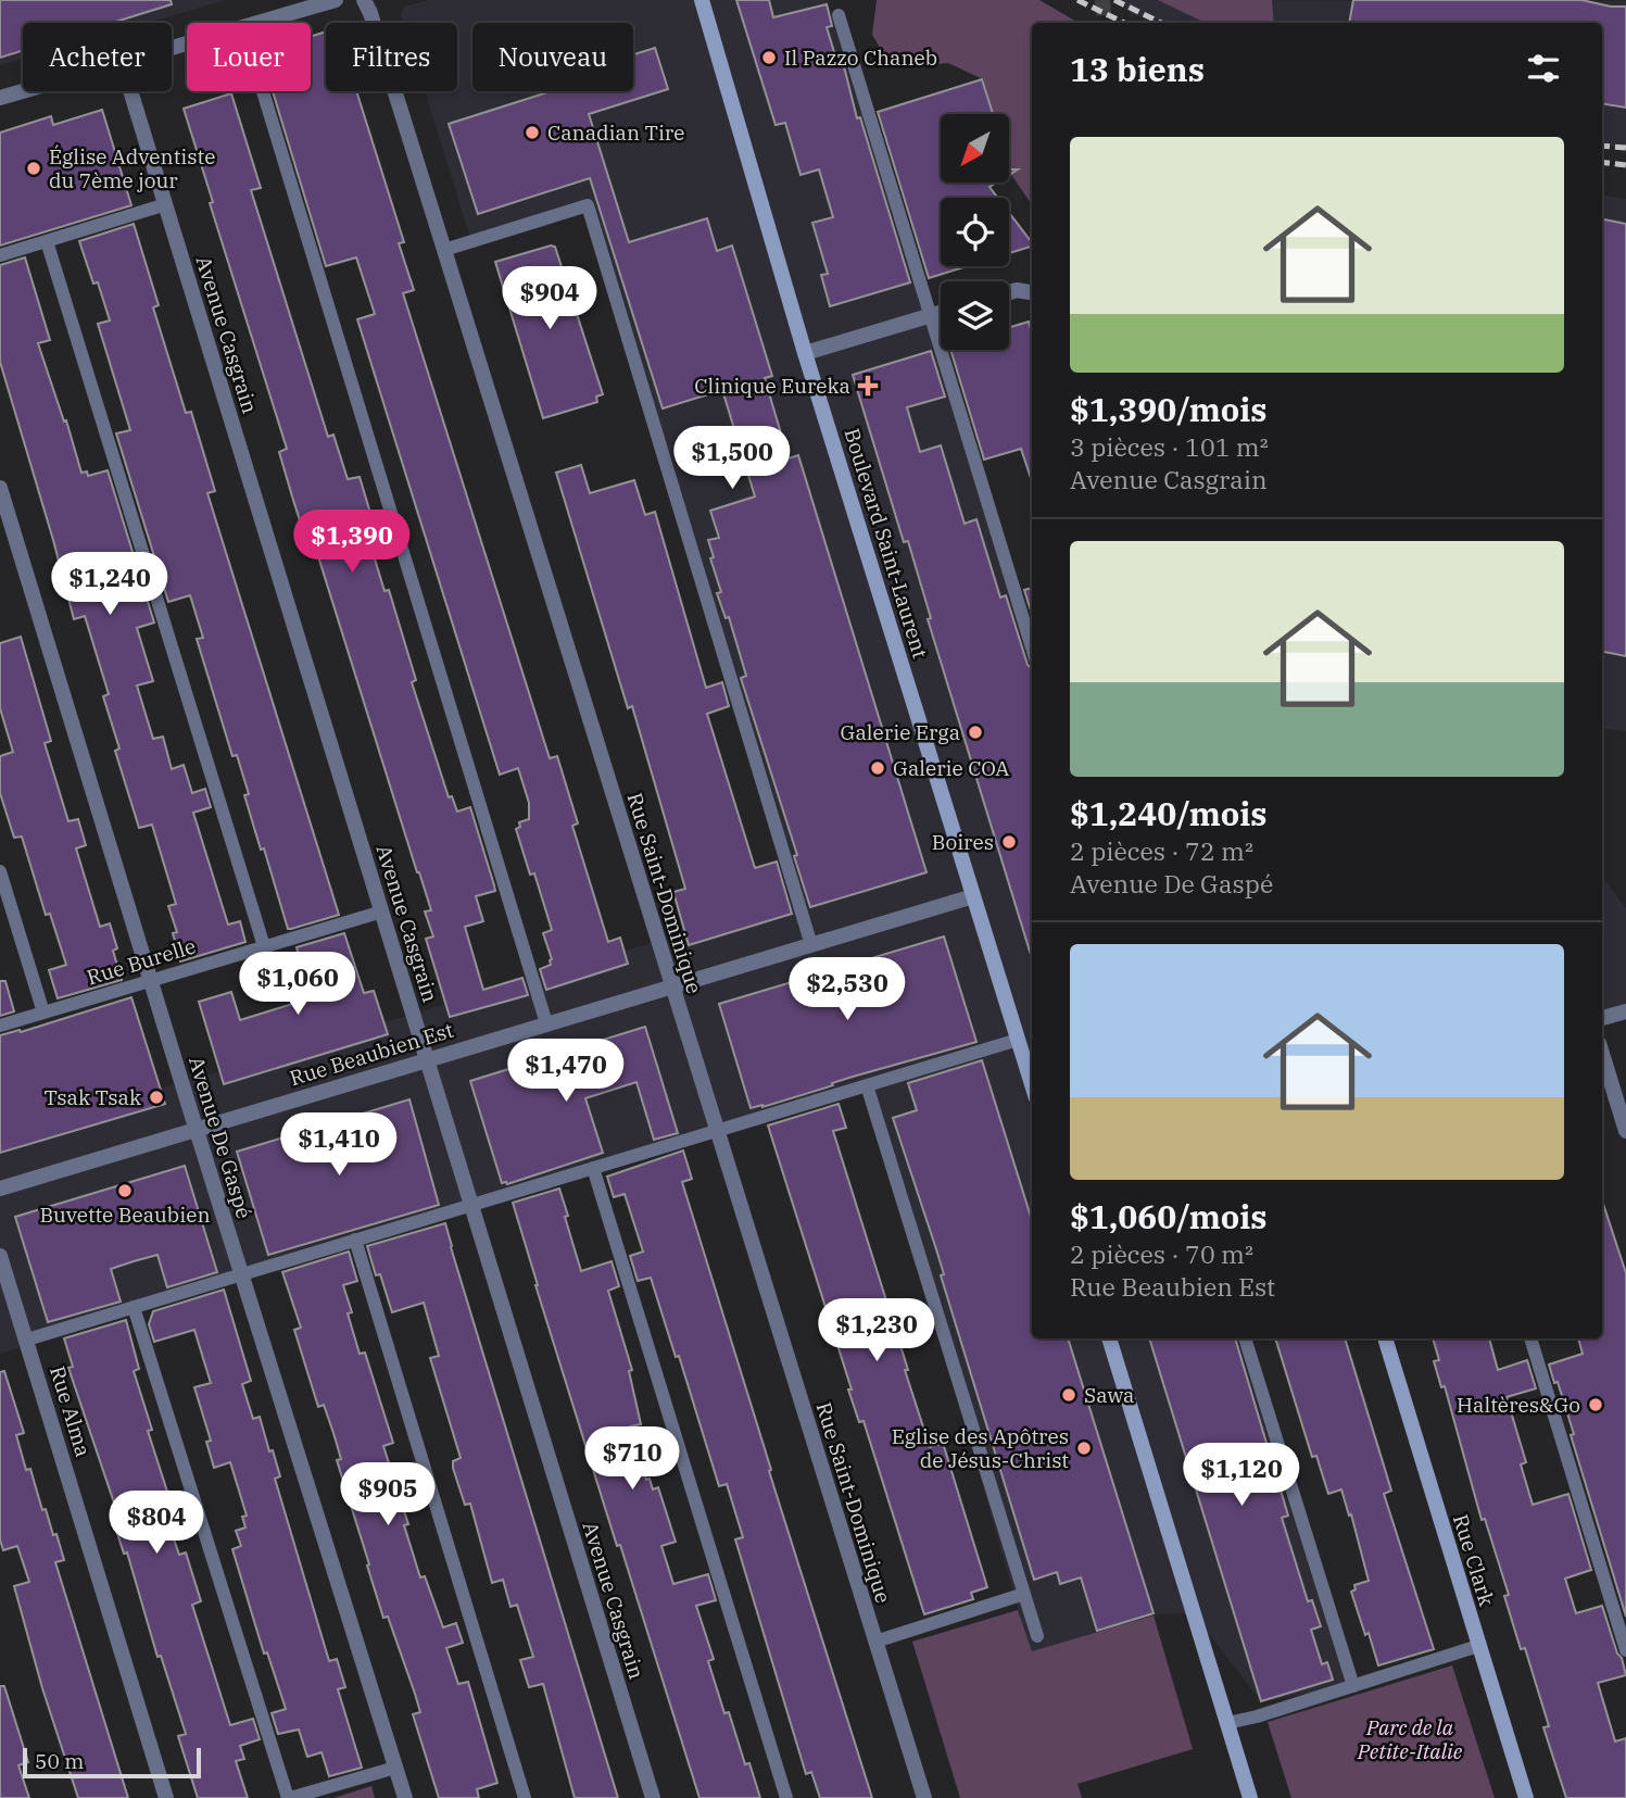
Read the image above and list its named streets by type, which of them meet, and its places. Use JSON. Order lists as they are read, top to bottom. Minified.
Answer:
{"streets":{"main road":["Boulevard Saint-Laurent","Rue Clark"],"street":["Avenue Casgrain","Rue Saint-Dominique","Rue Beaubien Est","Avenue De Gaspé","Rue Alma"],"lane":["Rue Burelle"]},"crossings":[["Avenue Casgrain","Rue Burelle"],["Avenue Casgrain","Rue Beaubien Est"],["Boulevard Saint-Laurent","Rue Beaubien Est"],["Rue Saint-Dominique","Rue Beaubien Est"],["Rue Burelle","Avenue De Gaspé"],["Rue Beaubien Est","Avenue De Gaspé"]],"parks":["Parc de la Petite-Italie"],"places":{"other":["Il Pazzo Chaneb","Canadian Tire","Église Adventiste du 7ème jour","Galerie Erga","Galerie COA","Boires","Tsak Tsak","Buvette Beaubien","Sawa","Haltères&Go","Eglise des Apôtres de Jésus-Christ"],"health":["Clinique Eureka"]},"scale_bar":"50 m","north":"bottom left","page":{"chip":["Acheter","Louer","Filtres","Nouveau"],"heading":"13 biens","list":[{"name":"$1,390/mois","note":"3 pièces · 101 m² · Avenue Casgrain"},{"name":"$1,240/mois","note":"2 pièces · 72 m² · Avenue De Gaspé"},{"name":"$1,060/mois","note":"2 pièces · 70 m² · Rue Beaubien Est"}],"price":["$904","$1,500","$1,390","$1,240","$1,060","$2,530","$1,470","$1,410","$1,230","$710","$1,120","$905","$804"],"scale":"50 m"}}
